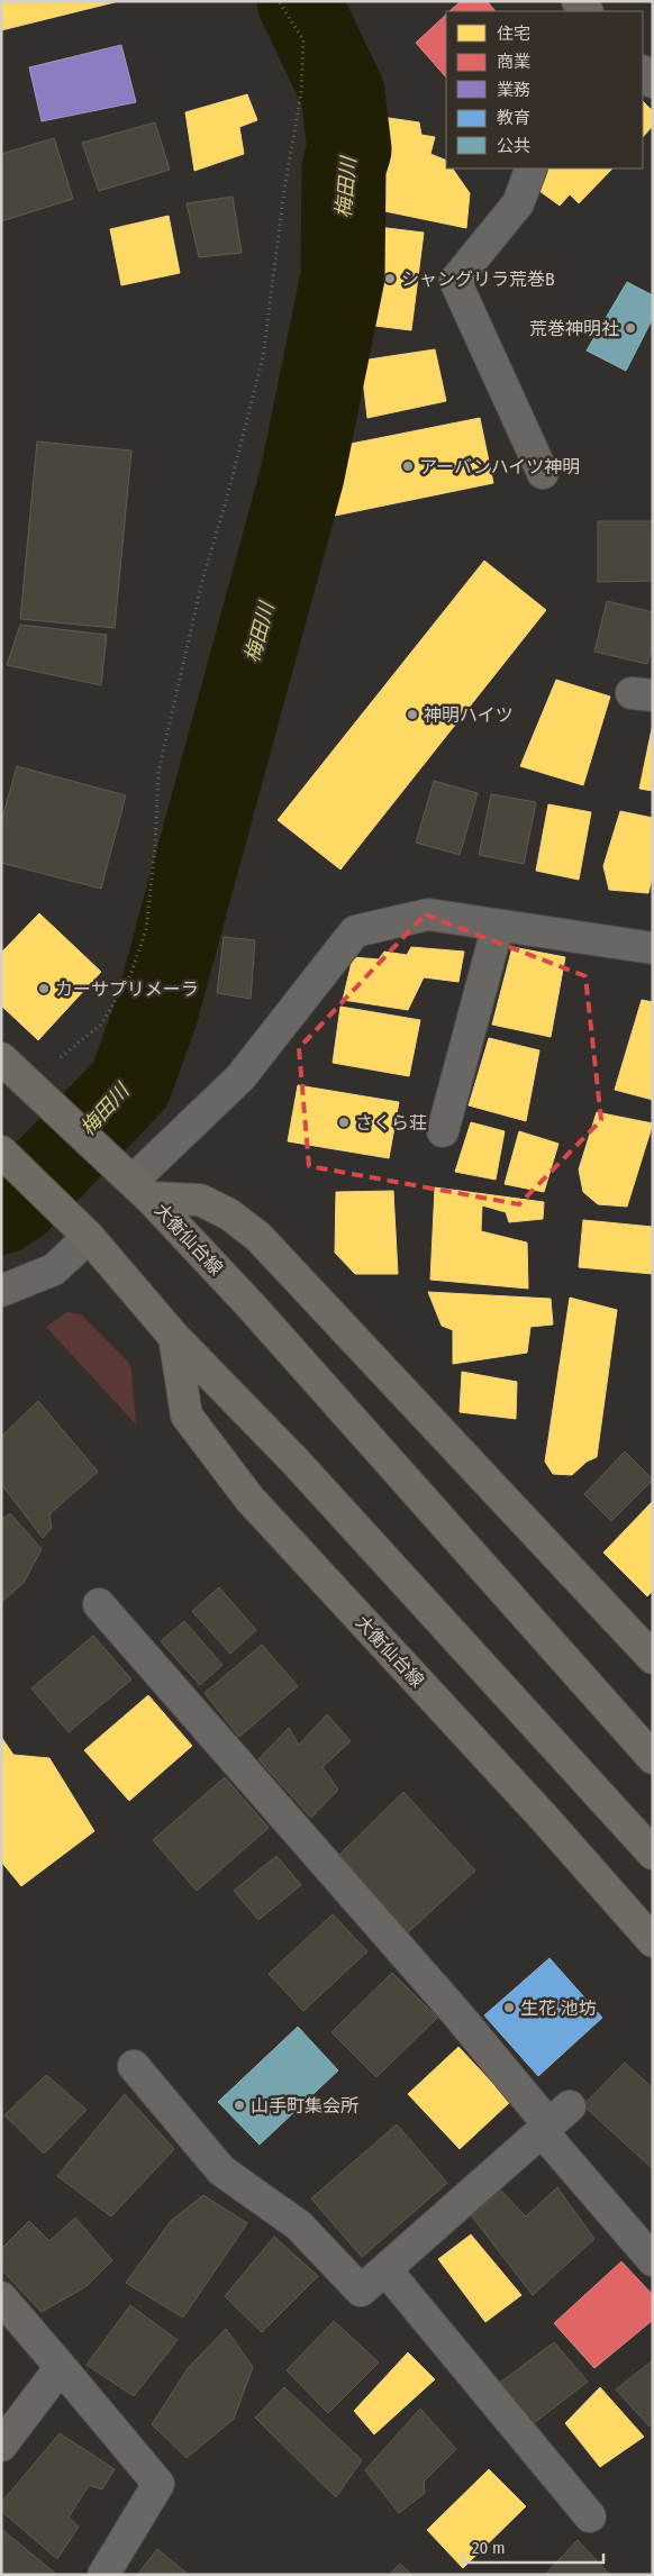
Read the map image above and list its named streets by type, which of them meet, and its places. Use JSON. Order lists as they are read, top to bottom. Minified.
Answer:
{"streets":{"main road":["大衡仙台線"]},"water":["梅田川"],"places":["シャングリラ荒巻B","荒巻神明社","アーバンハイツ神明","神明ハイツ","カーサプリメーラ","さくら荘","生花 池坊","山手町集会所"],"legend":["住宅","商業","業務","教育","公共"],"scale_bar":"20 m"}
